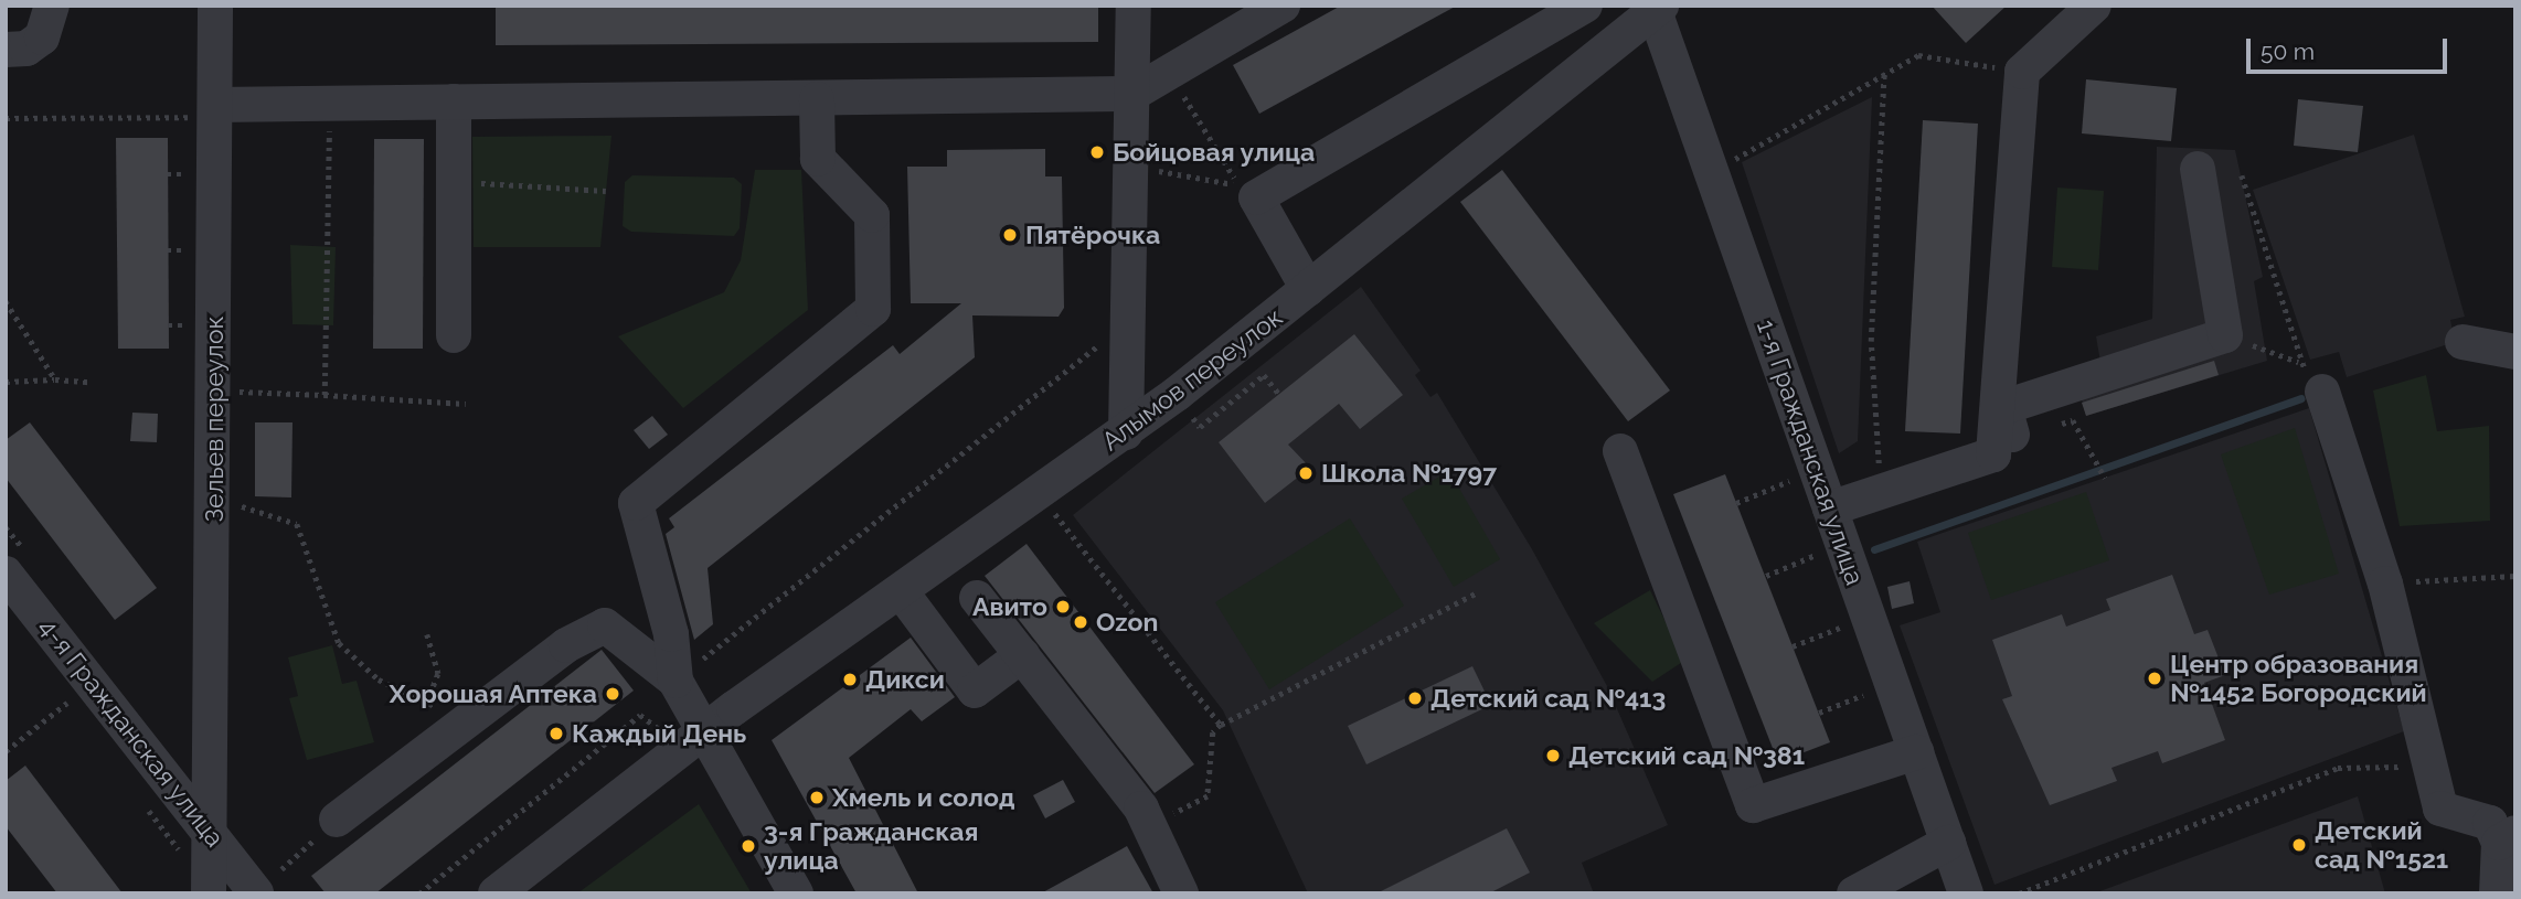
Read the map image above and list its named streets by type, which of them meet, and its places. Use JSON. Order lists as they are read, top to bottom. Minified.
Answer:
{"streets":{"street":["Алымов переулок","Зельев переулок","1-я Гражданская улица","4-я Гражданская улица"]},"crossings":[["Алымов переулок","1-я Гражданская улица"],["Зельев переулок","4-я Гражданская улица"]],"places":["Бойцовая улица","Пятёрочка","Школа №1797","Авито","Ozon","Центр образования №1452 Богородский","Дикси","Хорошая Аптека","Детский сад №413","Каждый День","Детский сад №381","Хмель и солод","Детский сад №1521","3-я Гражданская улица"],"scale_bar":"50 m"}
